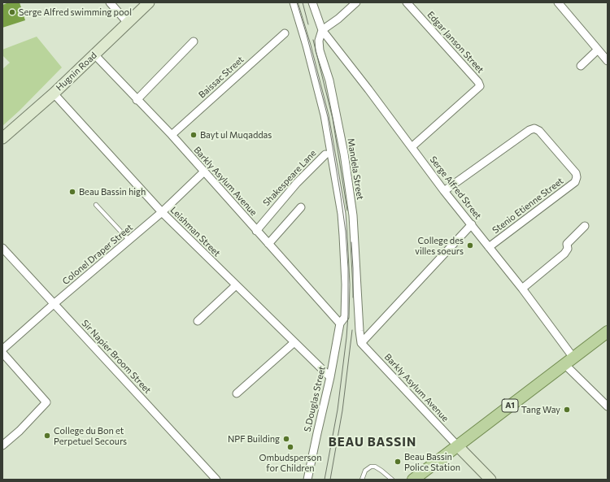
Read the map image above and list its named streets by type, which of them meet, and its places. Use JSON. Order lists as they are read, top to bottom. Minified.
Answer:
{"streets":{"main road":["A1"],"street":["Edgar Janson Street","Hugnin Road","Baissac Street","Mandela Street","Shakespeare Lane","Barkly Asylum Avenue","Serge Alfred Street","Stenio Etienne Street","Leishman Street","Colonel Draper Street","Sir Napier Broom Street","S.Douglas Street"]},"crossings":[["Edgar Janson Street","Serge Alfred Street"],["Hugnin Road","Barkly Asylum Avenue"],["Hugnin Road","Leishman Street"],["Baissac Street","Barkly Asylum Avenue"],["Mandela Street","Barkly Asylum Avenue"],["Mandela Street","Serge Alfred Street"],["Shakespeare Lane","Barkly Asylum Avenue"],["Barkly Asylum Avenue","Colonel Draper Street"],["Barkly Asylum Avenue","S.Douglas Street"],["Barkly Asylum Avenue","A1"],["Serge Alfred Street","Stenio Etienne Street"],["Serge Alfred Street","A1"],["Leishman Street","Colonel Draper Street"],["Leishman Street","S.Douglas Street"],["Colonel Draper Street","Sir Napier Broom Street"]],"districts":["BEAU BASSIN"],"places":["Serge Alfred swimming pool","Bayt ul Muqaddas","Beau Bassin high","College des villes soeurs","Tang Way","College du Bon et Perpetuel Secours","NPF Building","Ombudsperson for Children","Beau Bassin Police Station"]}
